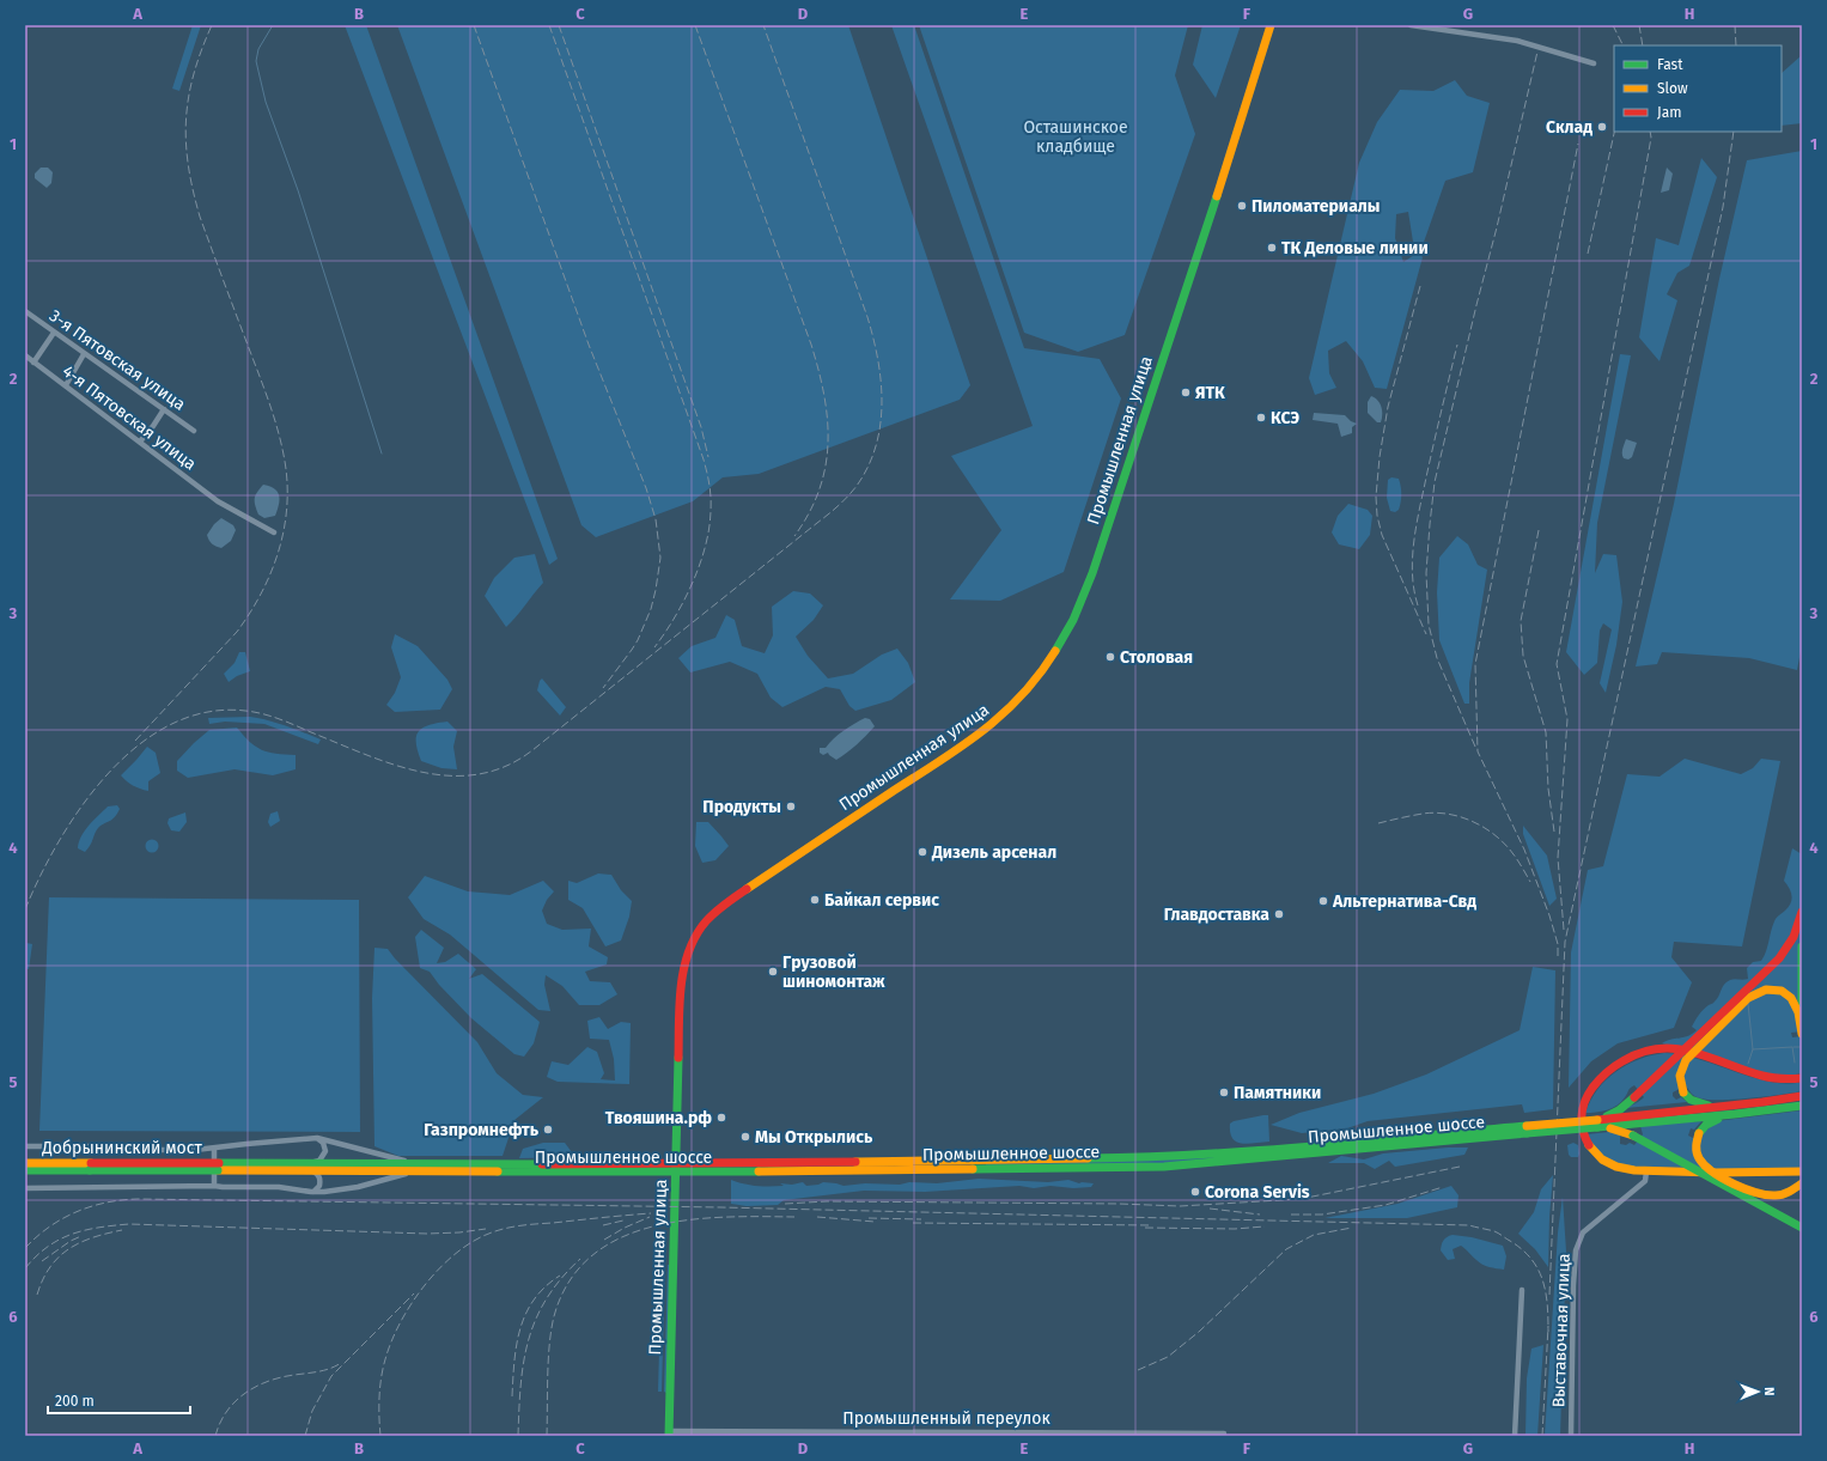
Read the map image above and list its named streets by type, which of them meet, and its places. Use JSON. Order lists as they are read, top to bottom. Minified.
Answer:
{"streets":{"main road":["Промышленная улица","Промышленное шоссе","Добрынинский мост"],"street":["3-я Пятовская улица","4-я Пятовская улица","Выставочная улица","Промышленный переулок"]},"crossings":[["Промышленная улица","Промышленное шоссе"],["Промышленная улица","Промышленный переулок"],["Промышленное шоссе","Добрынинский мост"]],"parks":["Осташинское кладбище"],"places":["Склад","Пиломатериалы","ТК Деловые линии","ЯТК","КСЭ","Столовая","Продукты","Дизель арсенал","Байкал сервис","Альтернатива-Свд","Главдоставка","Грузовой шиномонтаж","Памятники","Твояшина.рф","Газпромнефть","Мы Открылись","Corona Servis"],"legend":["Fast","Slow","Jam"],"scale_bar":"200 m","north":"right","grid":{"columns":["A","B","C","D","E","F","G","H"],"rows":["1","2","3","4","5","6"]}}
